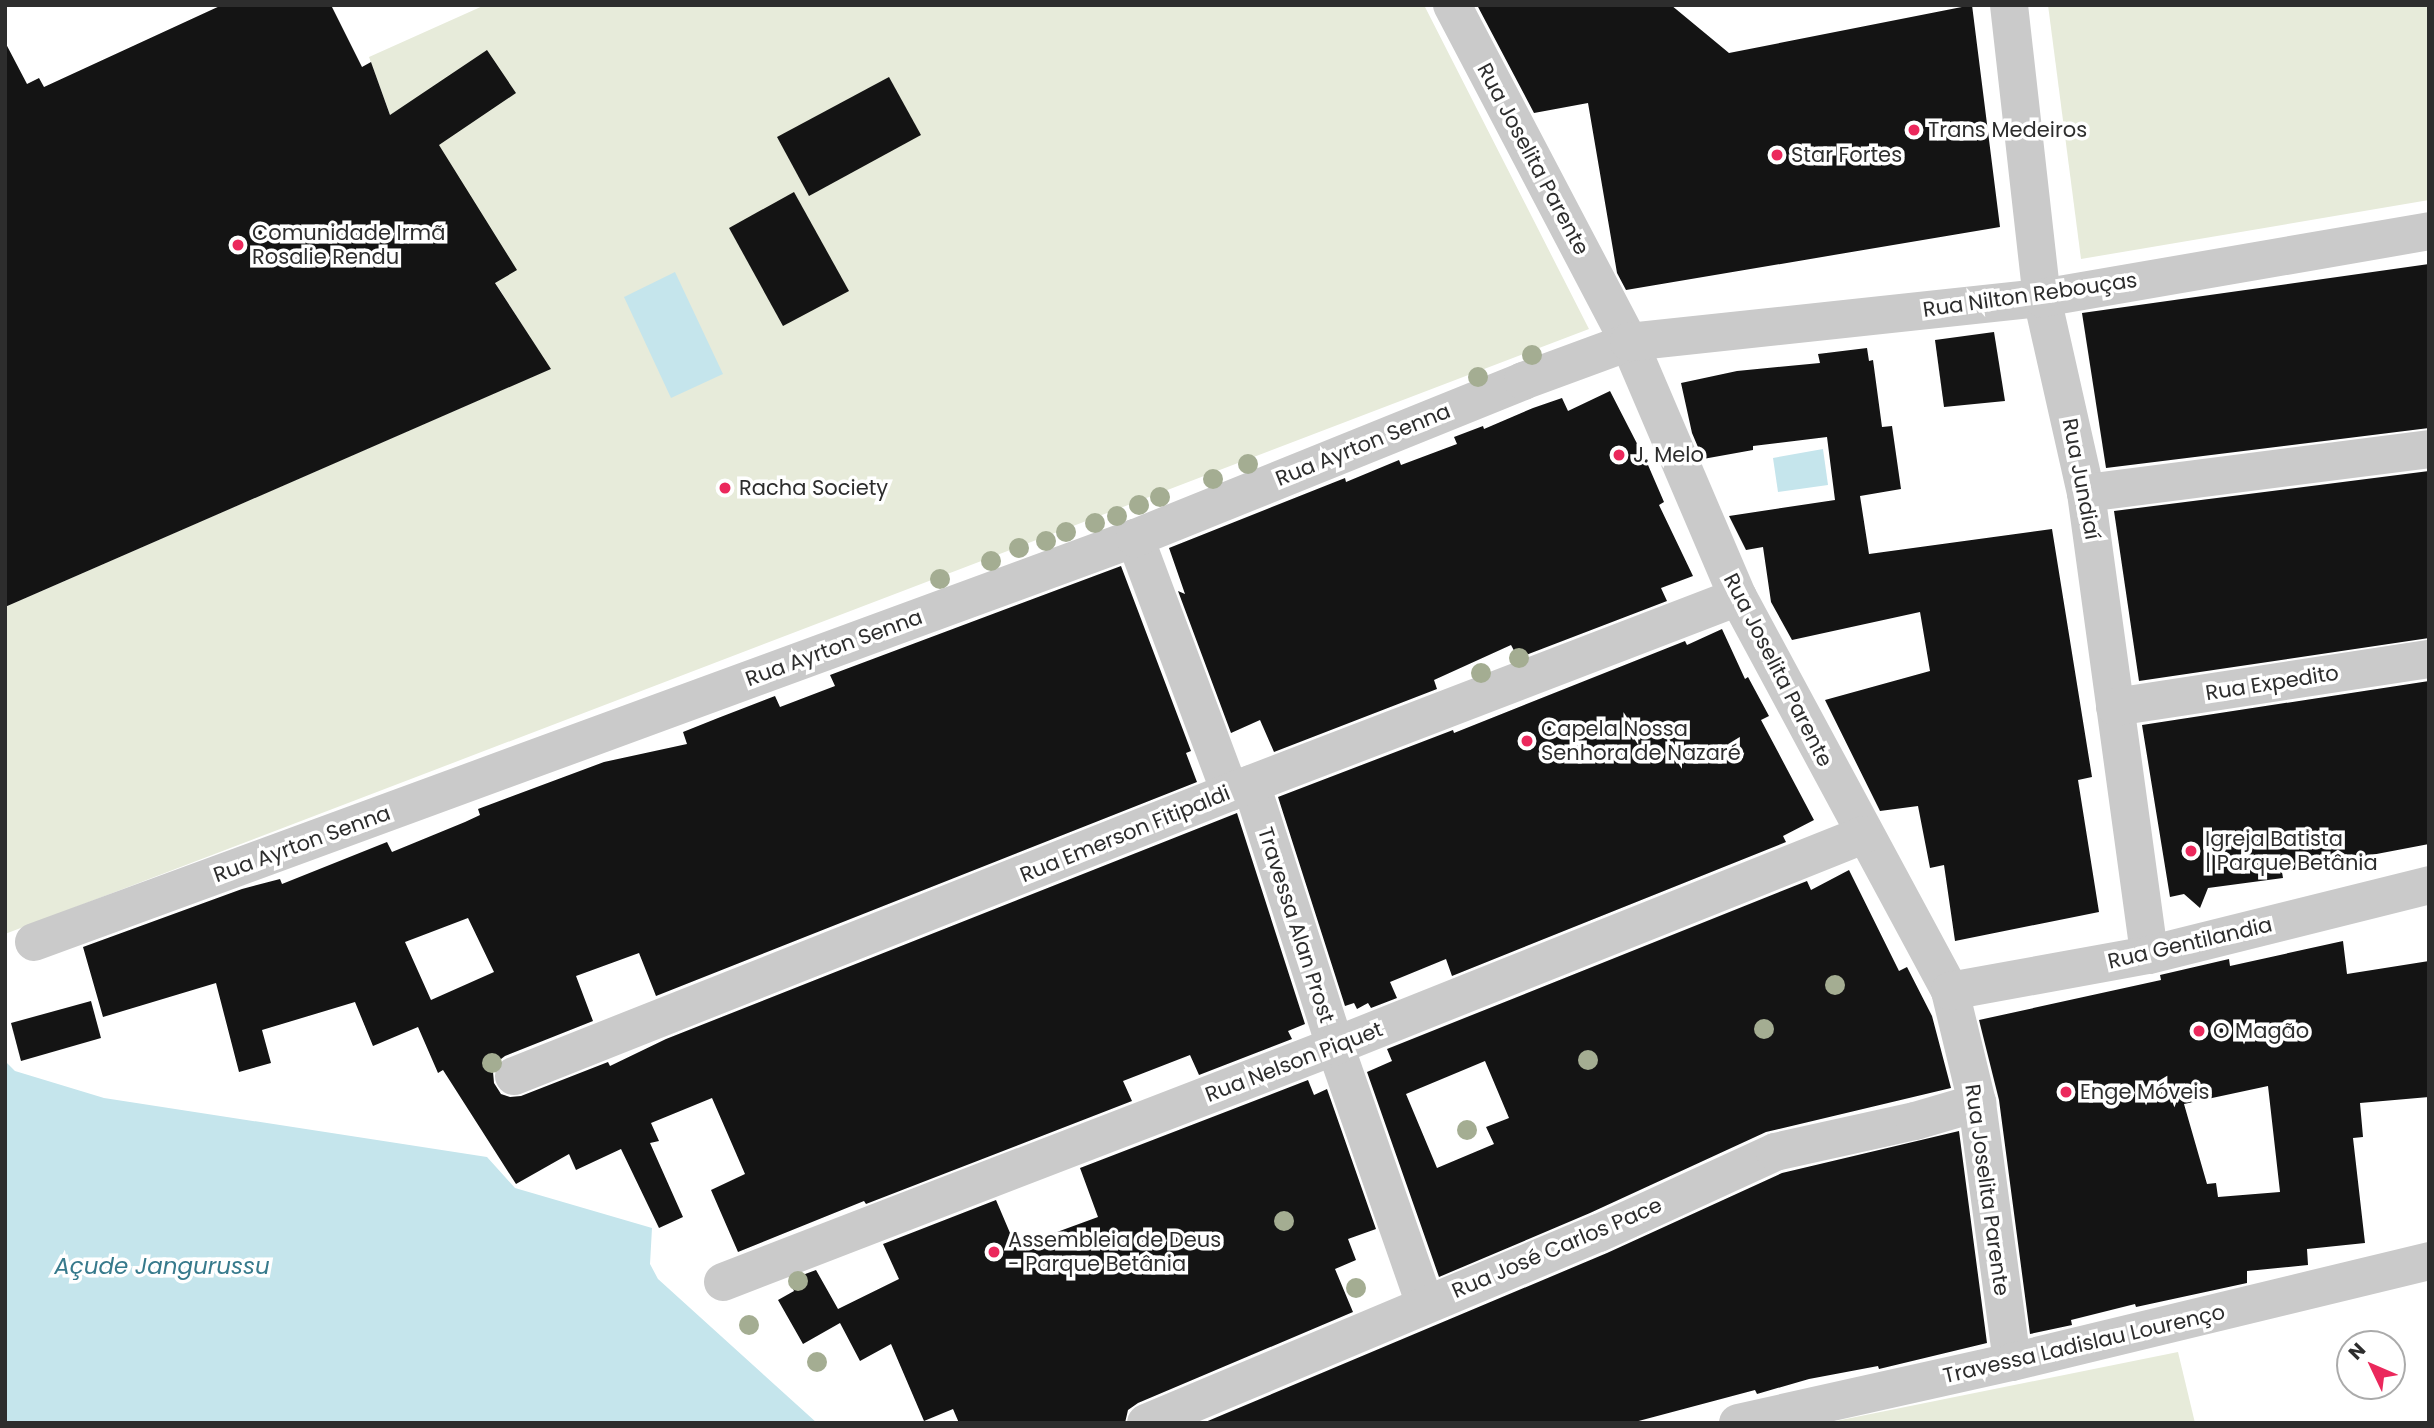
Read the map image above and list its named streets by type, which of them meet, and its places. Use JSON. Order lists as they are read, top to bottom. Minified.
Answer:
{"streets":{"street":["Rua Joselita Parente","Rua Nilton Rebouças","Rua Ayrton Senna","Rua Jundiaí","Rua Expedito","Rua Emerson Fitipaldi","Travessa Alan Prost","Rua Gentilandia","Rua Nelson Piquet","Rua José Carlos Pace","Travessa Ladislau Lourenço"]},"crossings":[["Rua Joselita Parente","Rua Nilton Rebouças"],["Rua Joselita Parente","Rua Ayrton Senna"],["Rua Joselita Parente","Rua Emerson Fitipaldi"],["Rua Joselita Parente","Rua Gentilandia"],["Rua Joselita Parente","Rua Nelson Piquet"],["Rua Joselita Parente","Rua José Carlos Pace"],["Rua Joselita Parente","Travessa Ladislau Lourenço"],["Rua Nilton Rebouças","Rua Ayrton Senna"],["Rua Nilton Rebouças","Rua Jundiaí"],["Rua Ayrton Senna","Travessa Alan Prost"],["Rua Jundiaí","Rua Expedito"],["Rua Jundiaí","Rua Gentilandia"],["Rua Emerson Fitipaldi","Travessa Alan Prost"],["Travessa Alan Prost","Rua Nelson Piquet"],["Travessa Alan Prost","Rua José Carlos Pace"]],"water":["Açude Jangurussu"],"places":["Trans Medeiros","Star Fortes","Comunidade Irmã Rosalie Rendu","J. Melo","Racha Society","Capela Nossa Senhora de Nazaré","Igreja Batista | Parque Betânia","O Magão","Enge Móveis","Assembleia de Deus - Parque Betânia"],"north":"top left"}
